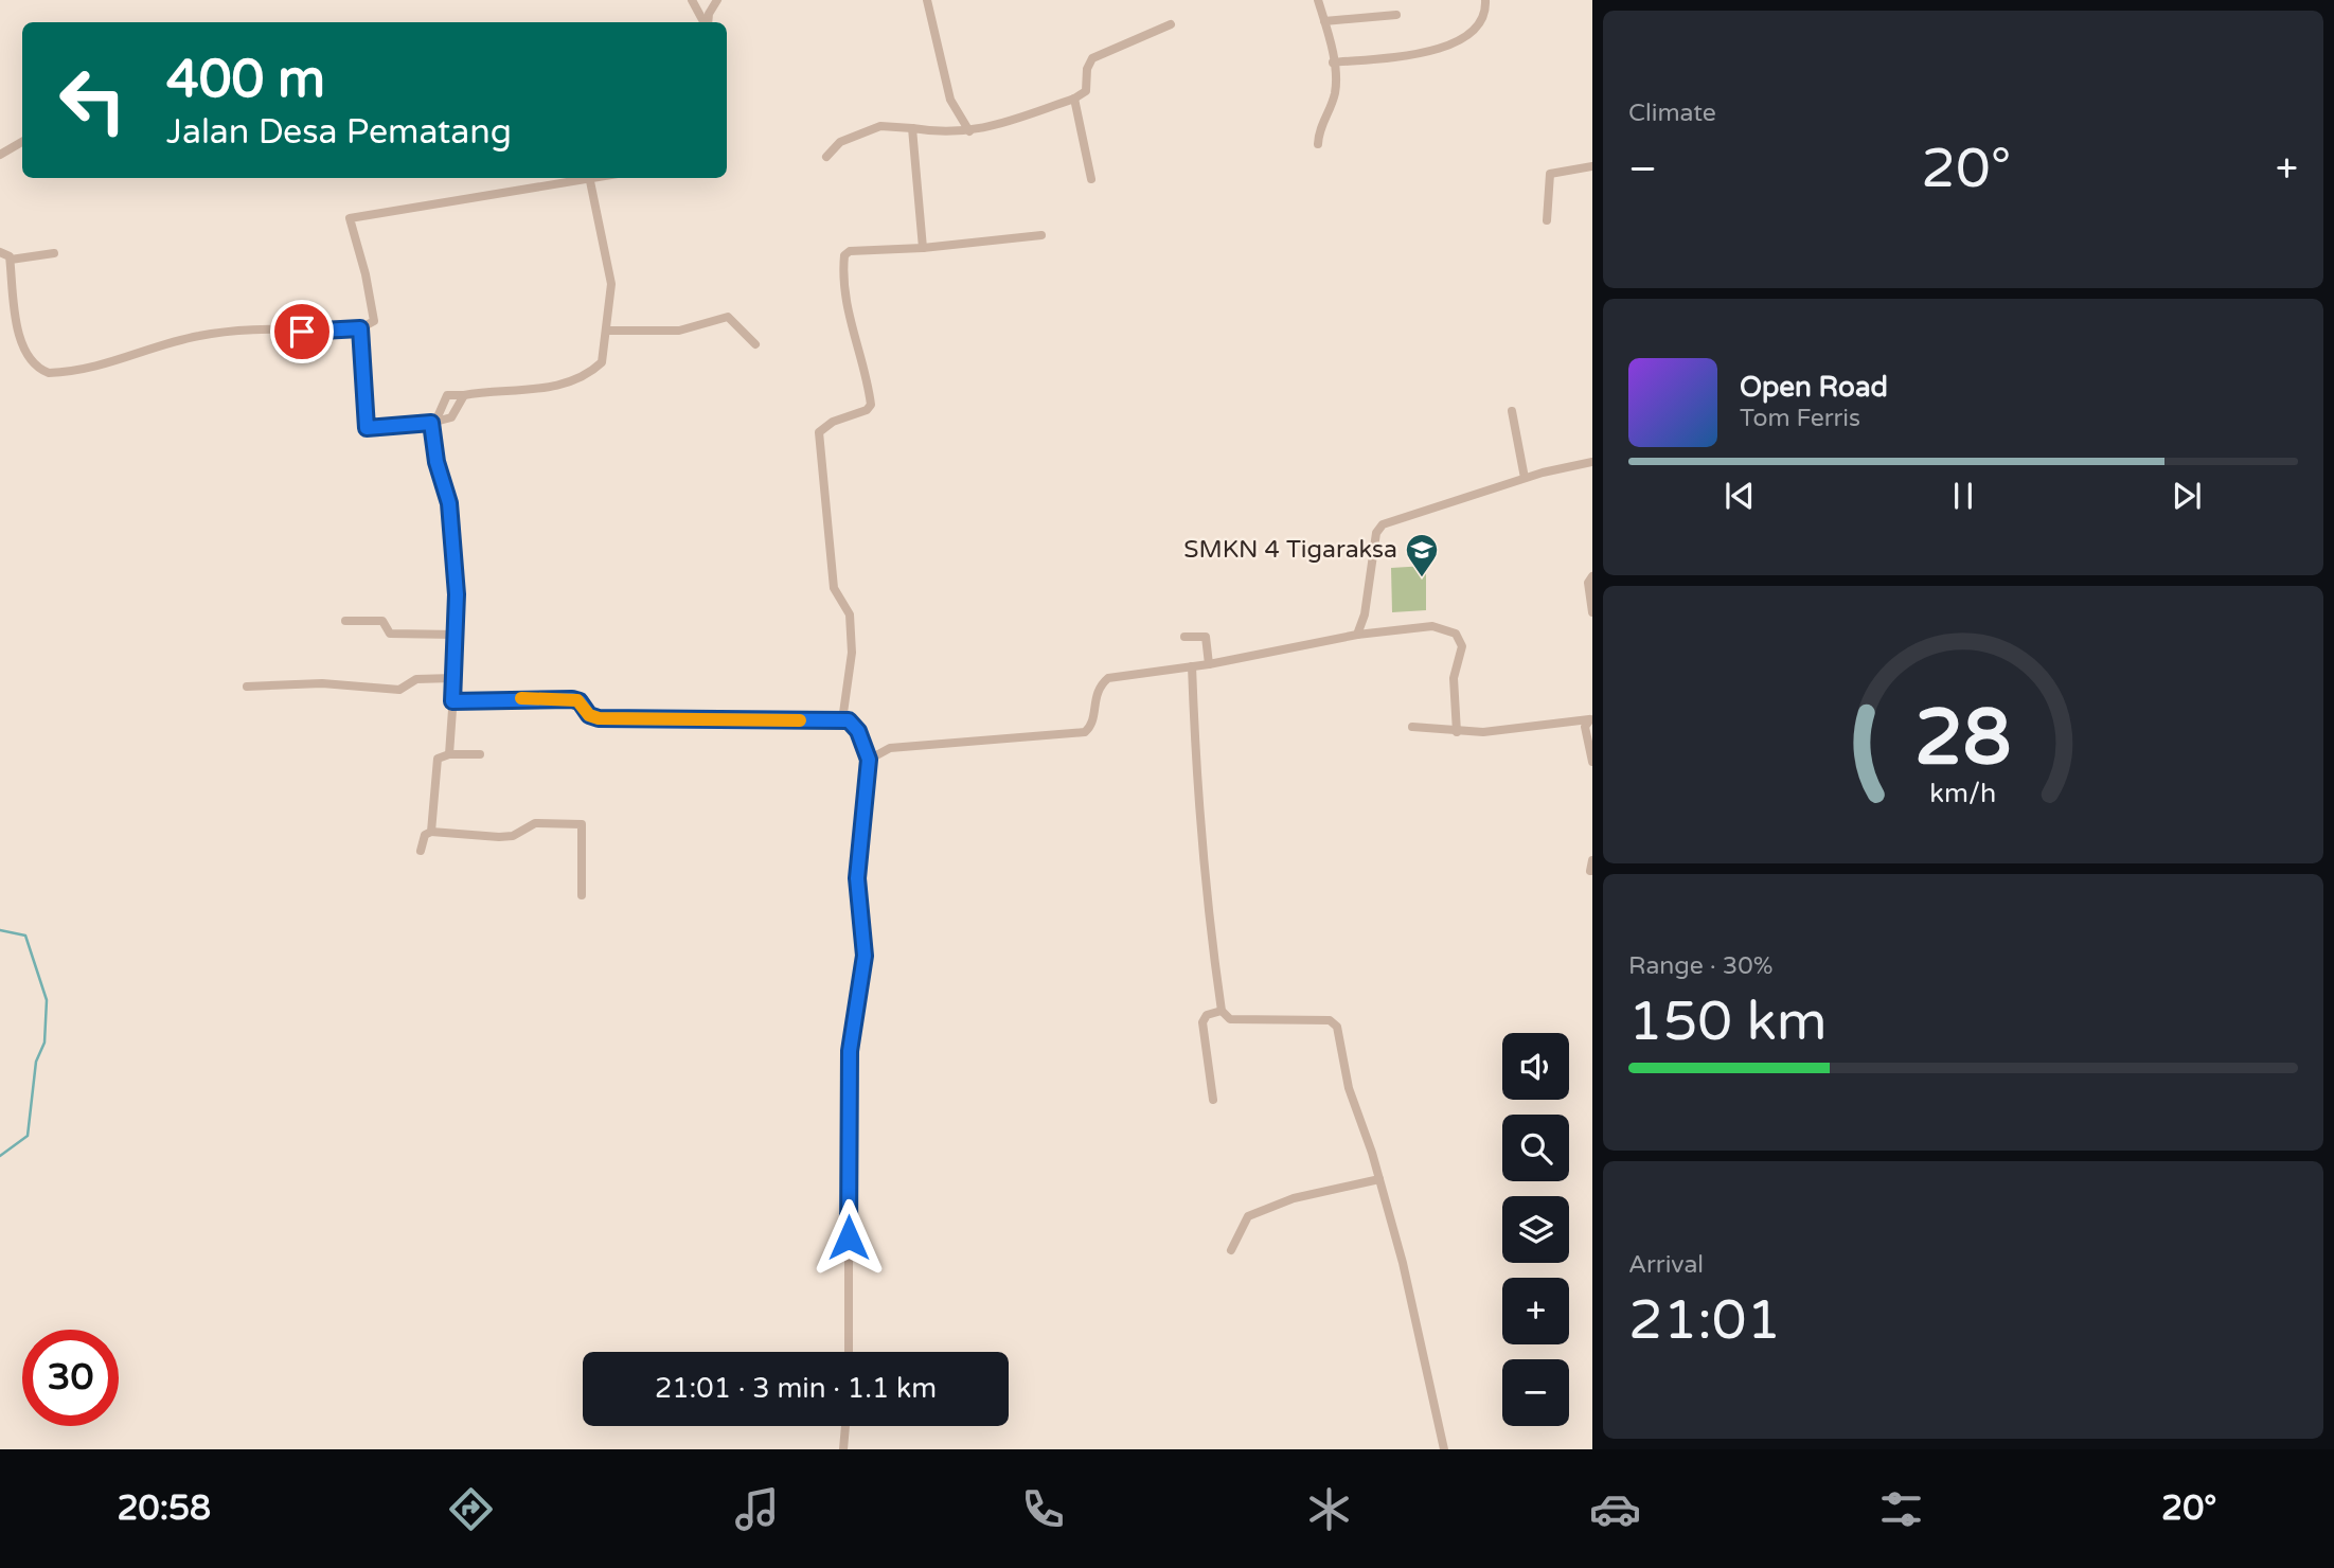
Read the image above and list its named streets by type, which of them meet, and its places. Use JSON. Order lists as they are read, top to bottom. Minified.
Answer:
{"places":{"school or university":["SMKN 4 Tigaraksa"]},"page":{"tile":["Climate",["Range · 30%","150 km"],["Arrival","21:01"]],"turn":["400 m","Jalan Desa Pematang"],"heat":["−","20°","+"],"song":["Open Road","Tom Ferris"],"map_buttons":["+","−"],"limit":"30","trip":"21:01 · 3 min · 1.1 km","tabs":["20:58","20°"],"gauge":["28","km/h"]}}
